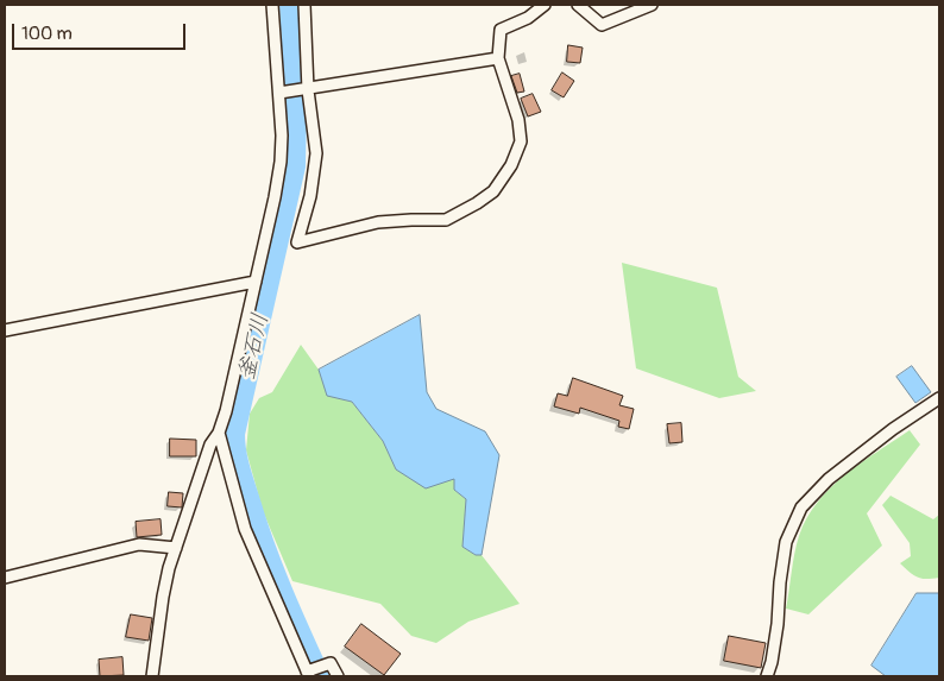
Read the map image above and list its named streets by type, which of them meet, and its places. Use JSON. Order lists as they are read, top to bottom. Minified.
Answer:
{"water":["釜石川"],"scale_bar":"100 m"}
